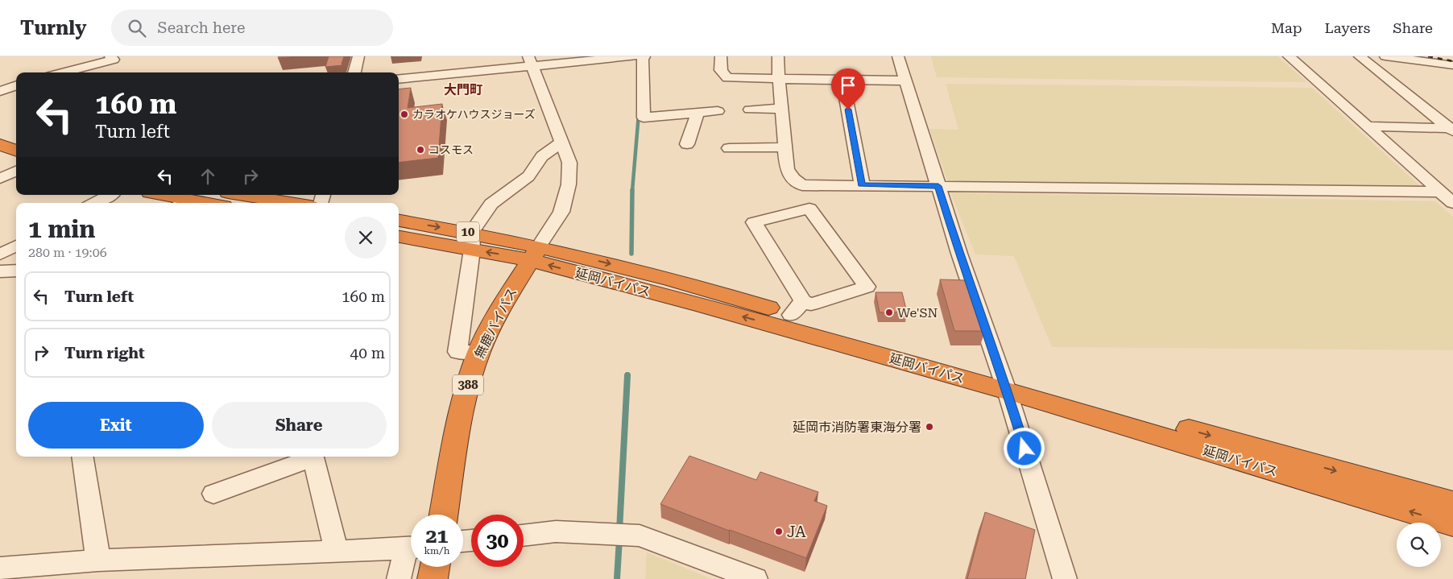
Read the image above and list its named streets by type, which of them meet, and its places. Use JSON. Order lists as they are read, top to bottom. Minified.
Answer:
{"streets":{"highway":["10","延岡バイパス","無鹿バイパス","388"]},"crossings":[["延岡バイパス","無鹿バイパス"]],"districts":["大門町"],"places":["カラオケハウスジョーズ","コスモス","We'SN","延岡市消防署東海分署","JA"],"page":{"header":"Turnly","search":"Search here","nav":["Map","Layers","Share"],"turn":["160 m","Turn left"],"heading":["1 min","280 m · 19:06"],"list":[{"name":"Turn left","value":"160 m"},{"name":"Turn right","value":"40 m"}],"buttons":["Exit","Share"],"speed":"21 km/h","limit":"30"}}
